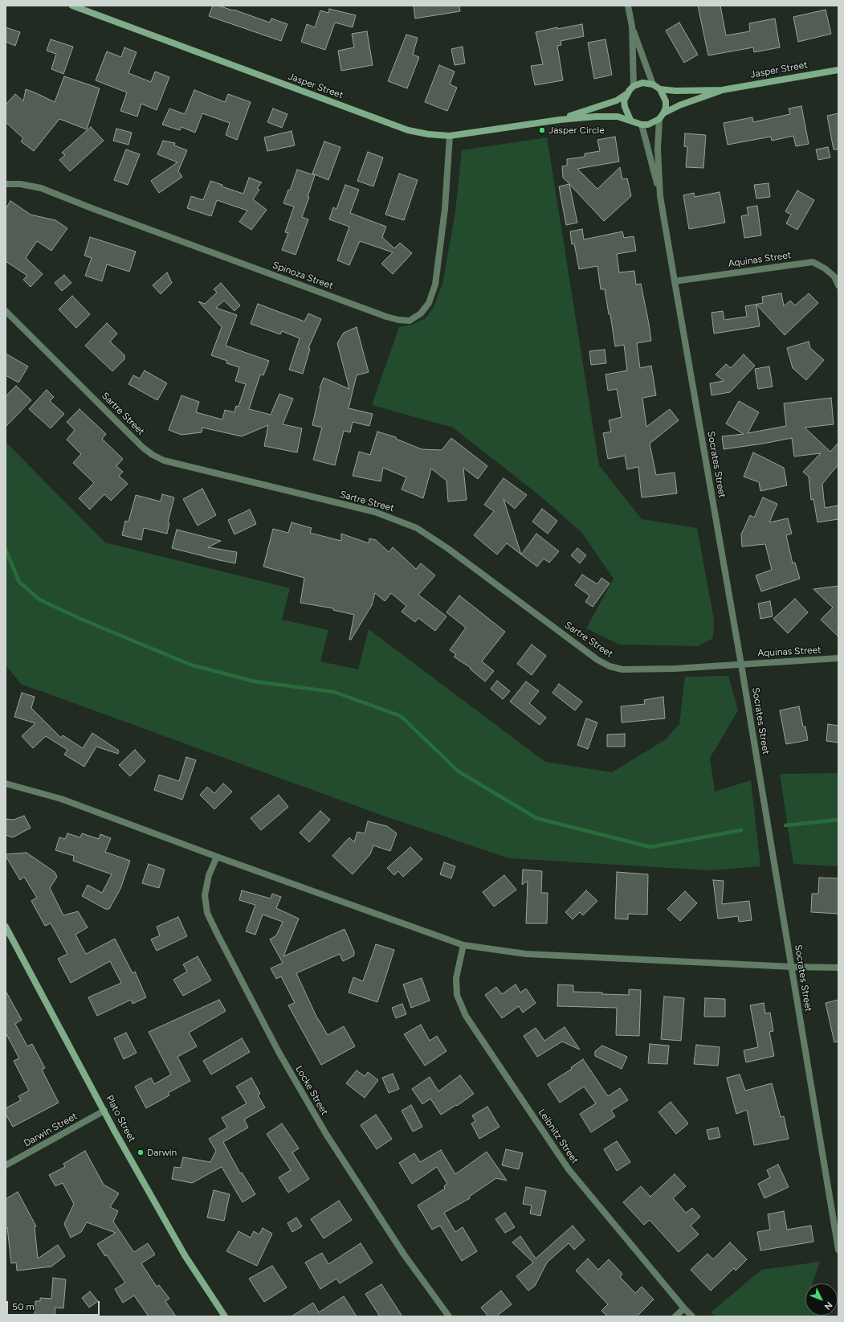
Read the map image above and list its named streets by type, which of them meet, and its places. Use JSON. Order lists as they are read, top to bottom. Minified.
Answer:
{"streets":{"street":["Jasper Street","Aquinas Street","Spinoza Street","Sartre Street","Socrates Street","Locke Street","Plato Street","Darwin Street","Leibnitz Street"]},"crossings":[["Jasper Street","Spinoza Street"],["Jasper Street","Socrates Street"],["Aquinas Street","Sartre Street"],["Aquinas Street","Socrates Street"],["Sartre Street","Socrates Street"],["Plato Street","Darwin Street"]],"places":["Jasper Circle","Darwin"],"scale_bar":"50 m","north":"bottom right"}
